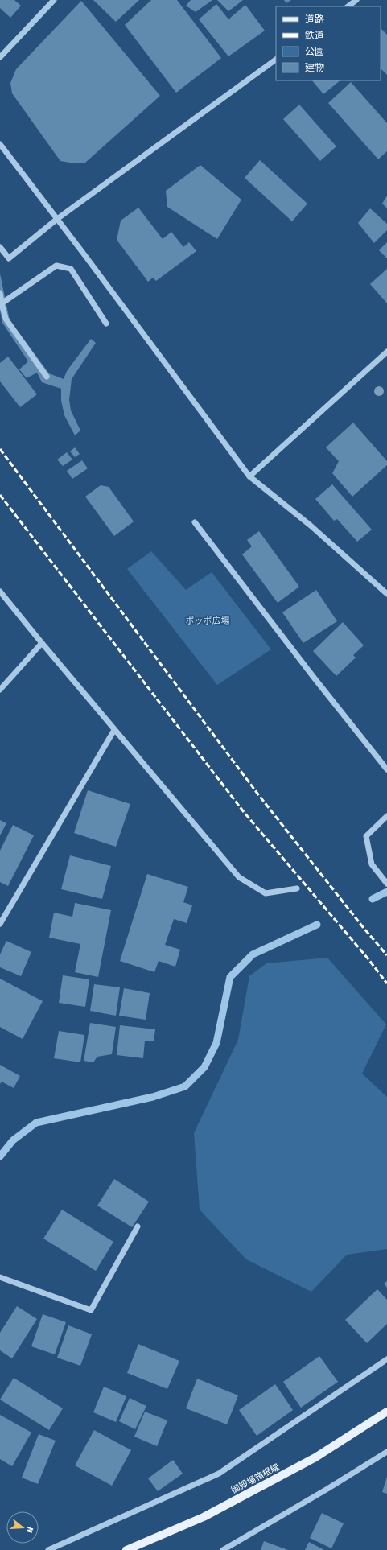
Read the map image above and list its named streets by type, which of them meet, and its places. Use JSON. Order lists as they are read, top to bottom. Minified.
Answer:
{"streets":{"main road":["御殿場箱根線"]},"parks":["ポッポ広場"],"legend":["道路","鉄道","公園","建物"],"north":"right"}
